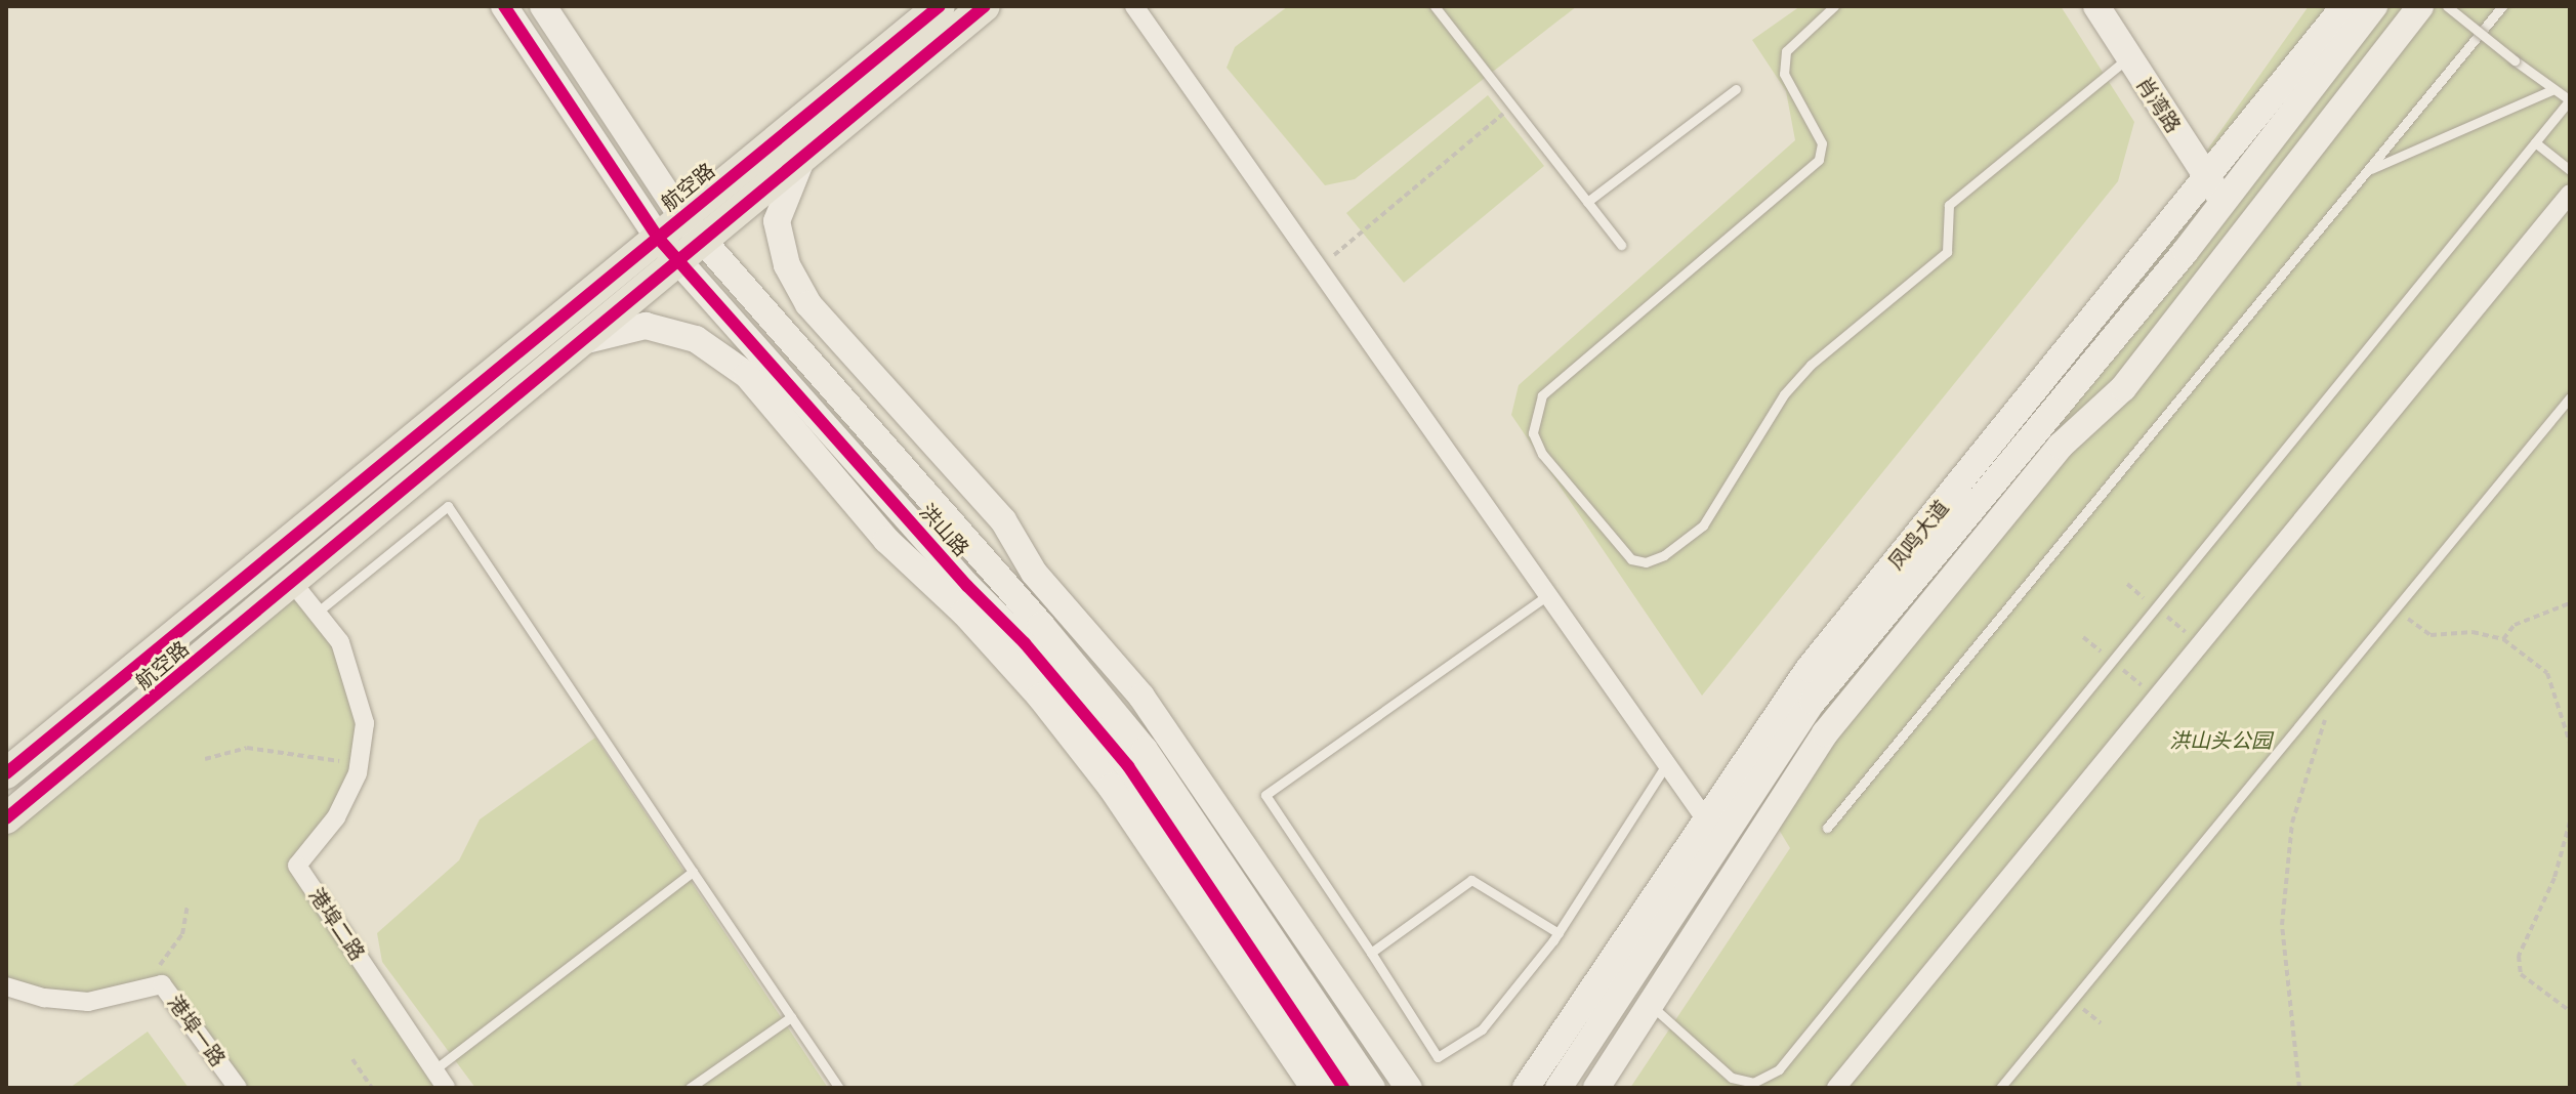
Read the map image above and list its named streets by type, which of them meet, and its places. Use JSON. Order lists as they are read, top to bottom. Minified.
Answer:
{"streets":{"main road":["航空路"],"street":["肖湾路","洪山路","凤鸣大道","港埠二路","港埠一路"]},"crossings":[["肖湾路","凤鸣大道"],["航空路","洪山路"],["航空路","港埠二路"]],"parks":["洪山头公园"]}
